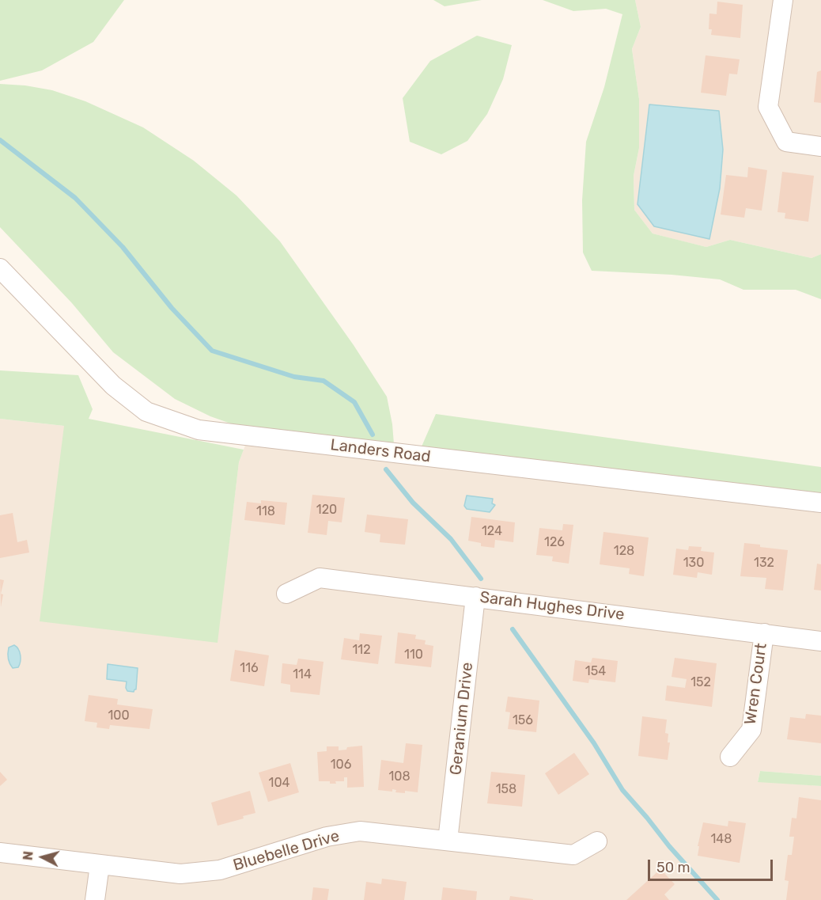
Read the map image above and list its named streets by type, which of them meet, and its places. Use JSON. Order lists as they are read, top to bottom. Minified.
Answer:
{"streets":{"street":["Landers Road","Sarah Hughes Drive","Wren Court","Geranium Drive","Bluebelle Drive"]},"crossings":[["Sarah Hughes Drive","Wren Court"],["Sarah Hughes Drive","Geranium Drive"],["Geranium Drive","Bluebelle Drive"]],"house_numbers":["120","118","124","126","128","130","132","112","110","116","154","114","152","100","156","106","108","104","158","148"],"scale_bar":"50 m","north":"left"}
